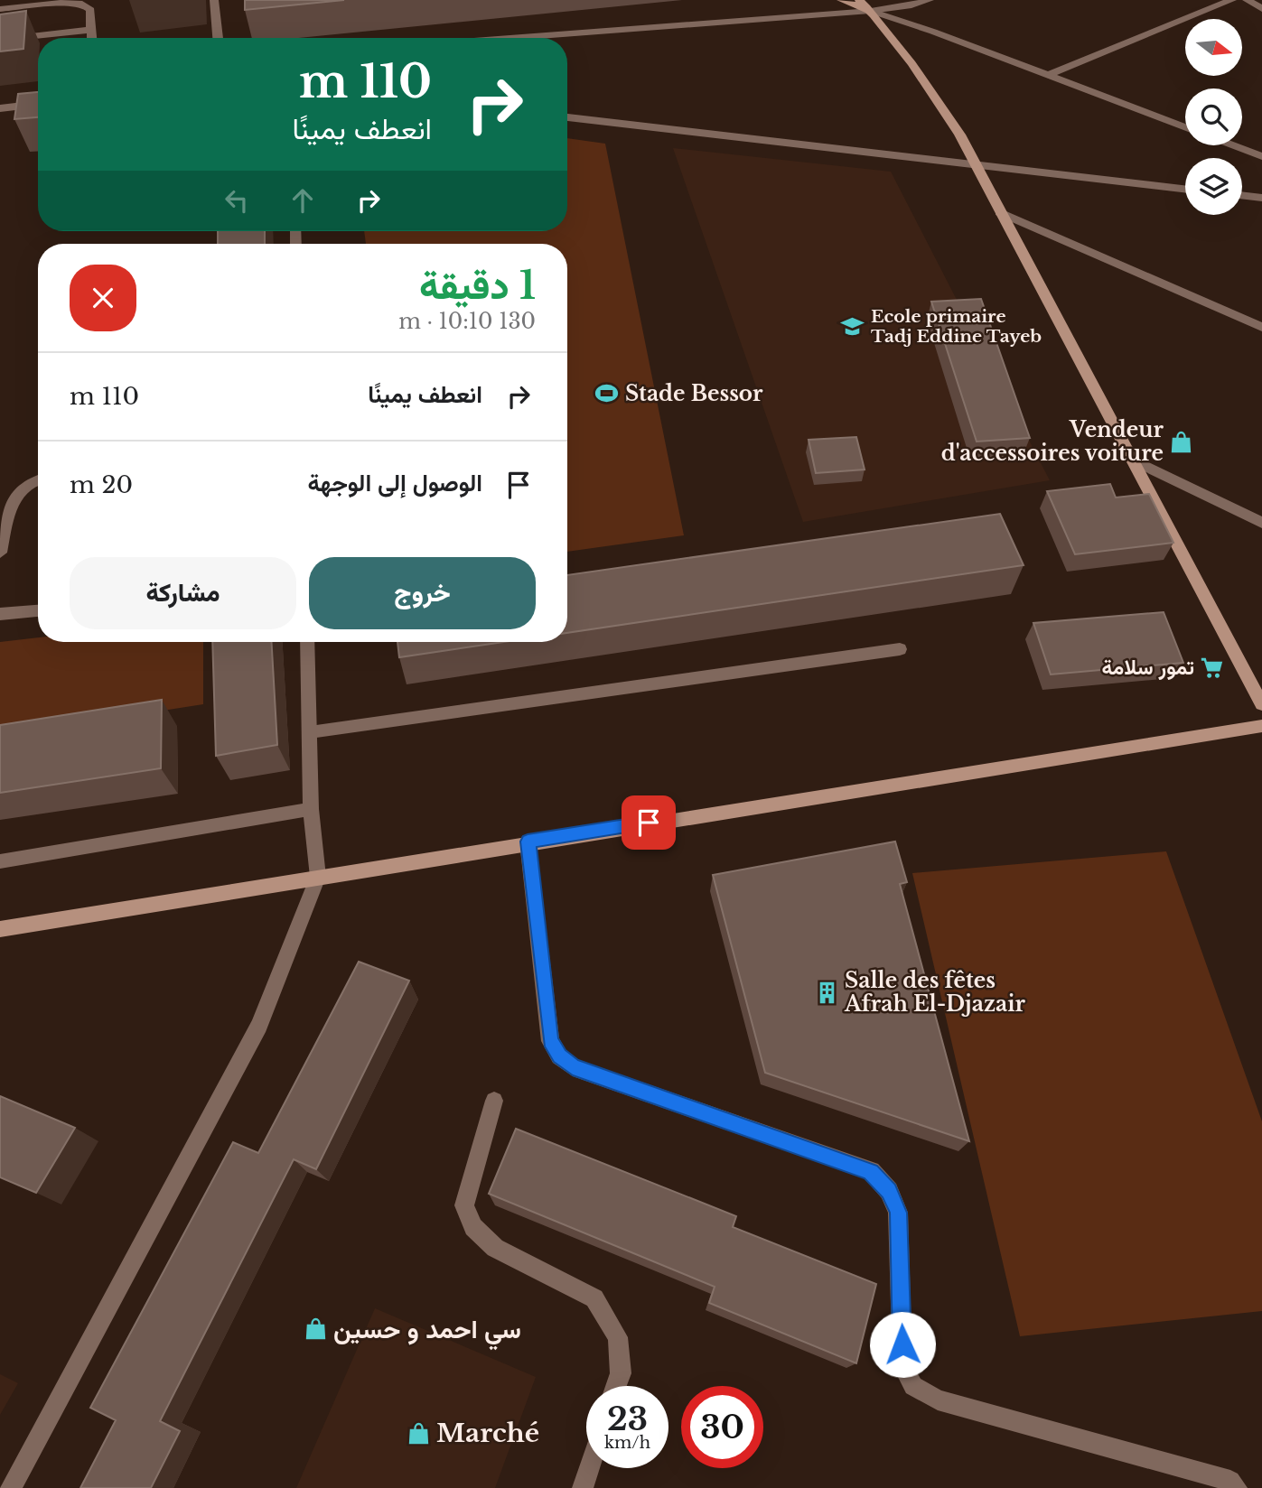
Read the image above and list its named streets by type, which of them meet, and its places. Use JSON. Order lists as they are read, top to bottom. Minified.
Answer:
{"places":{"school or university":["Ecole primaire Tadj Eddine Tayeb"],"sports":["Stade Bessor"],"shop":["Vendeur d'accessoires voiture","سي احمد و حسين","Marché"],"supermarket":["تمور سلامة"],"building":["Salle des fêtes Afrah El-Djazair"]},"north":"right","page":{"turn":["110 m","انعطف يمينًا"],"heading":["1 دقيقة","130 m · 10:10"],"list":[{"name":"انعطف يمينًا","value":"110 m"},{"name":"الوصول إلى الوجهة","value":"20 m"}],"buttons":["خروج","مشاركة"],"speed":"23 km/h","limit":"30"}}
